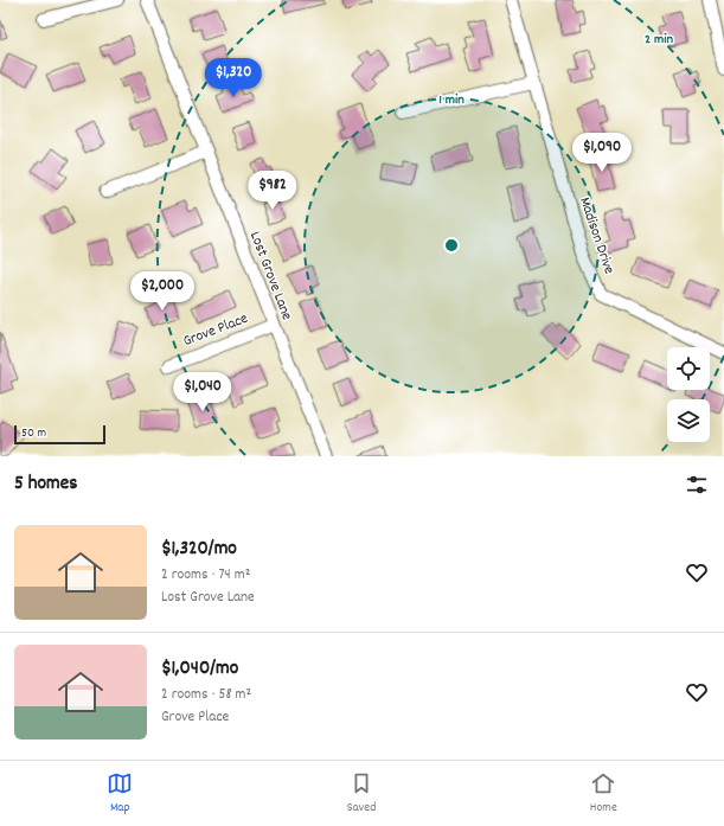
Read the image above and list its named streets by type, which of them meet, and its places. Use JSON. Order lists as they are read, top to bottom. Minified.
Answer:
{"streets":{"street":["Madison Drive","Lost Grove Lane","Grove Place"]},"crossings":[["Lost Grove Lane","Grove Place"]],"scale_bar":"50 m","page":{"price":["$1,320","$1,090","$982","$2,000","$1,040"],"scale":"50 m","heading":"5 homes","list":[{"name":"$1,320/mo","note":"2 rooms · 74 m² · Lost Grove Lane"},{"name":"$1,040/mo","note":"2 rooms · 58 m² · Grove Place"}],"tabs":["Map","Saved","Home"]},"rings":["2 min","1 min"]}
